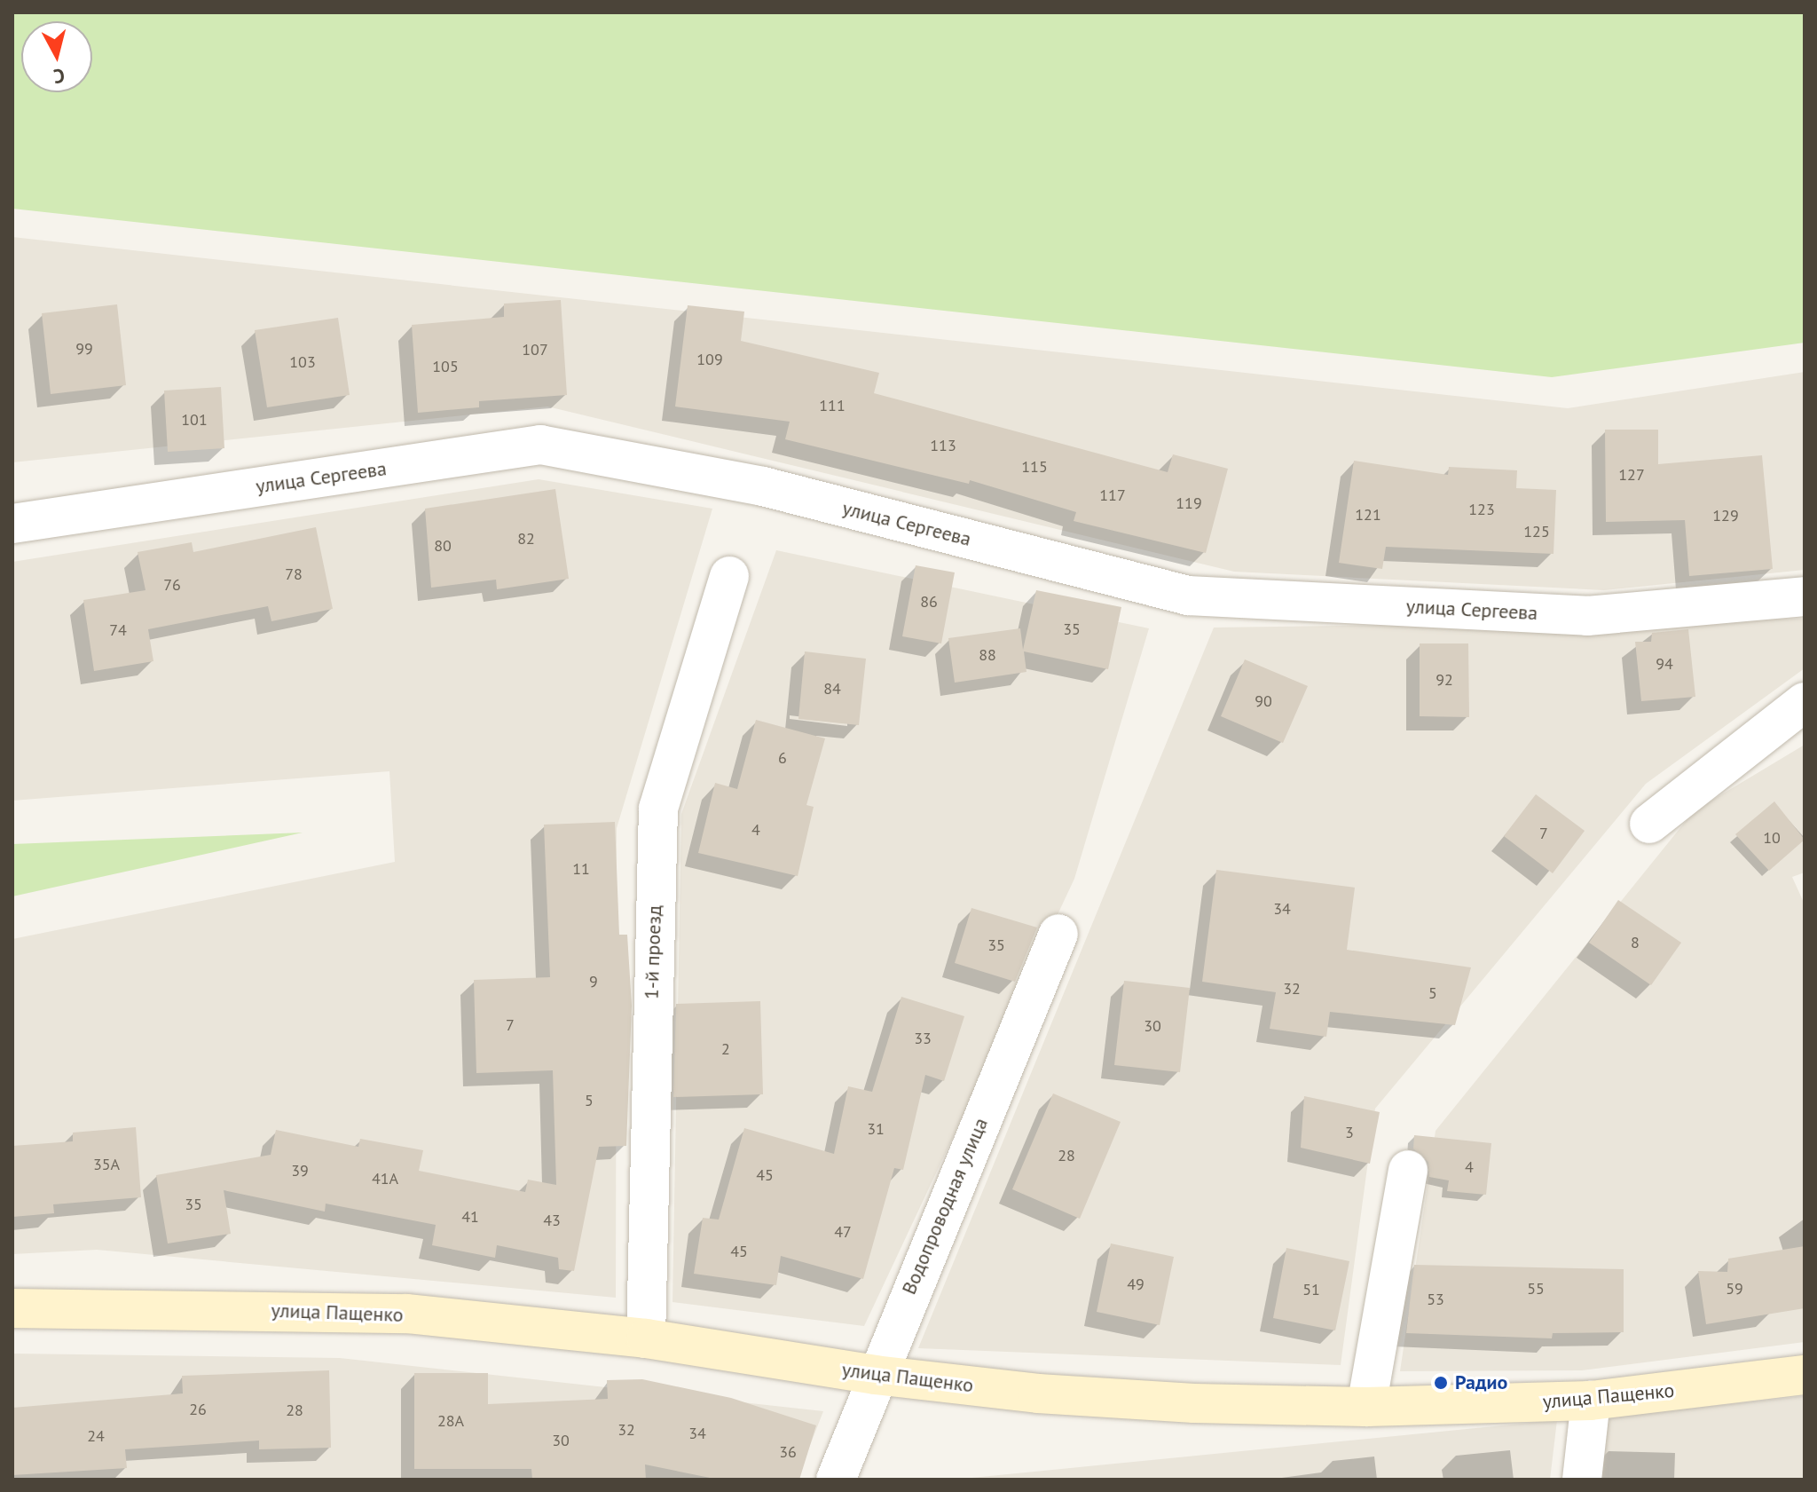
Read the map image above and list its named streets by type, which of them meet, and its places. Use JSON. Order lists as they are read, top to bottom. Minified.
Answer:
{"streets":{"street":["улица Сергеева","1-й проезд","Водопроводная улица","улица Пащенко"]},"crossings":[["1-й проезд","улица Пащенко"],["Водопроводная улица","улица Пащенко"]],"places":["Радио"],"house_numbers":["99","107","109","103","105","111","101","113","115","127","117","119","123","121","129","125","82","80","78","76","86","35","74","88","94","92","84","90","6","4","7","10","11","34","8","35","9","32","5","7","30","33","2","5","31","3","28","35А","4","39","45","41А","35","41","43","47","45","49","55","59","51","53","26","28","28А","32","34","24","30","36"],"north":"bottom"}
